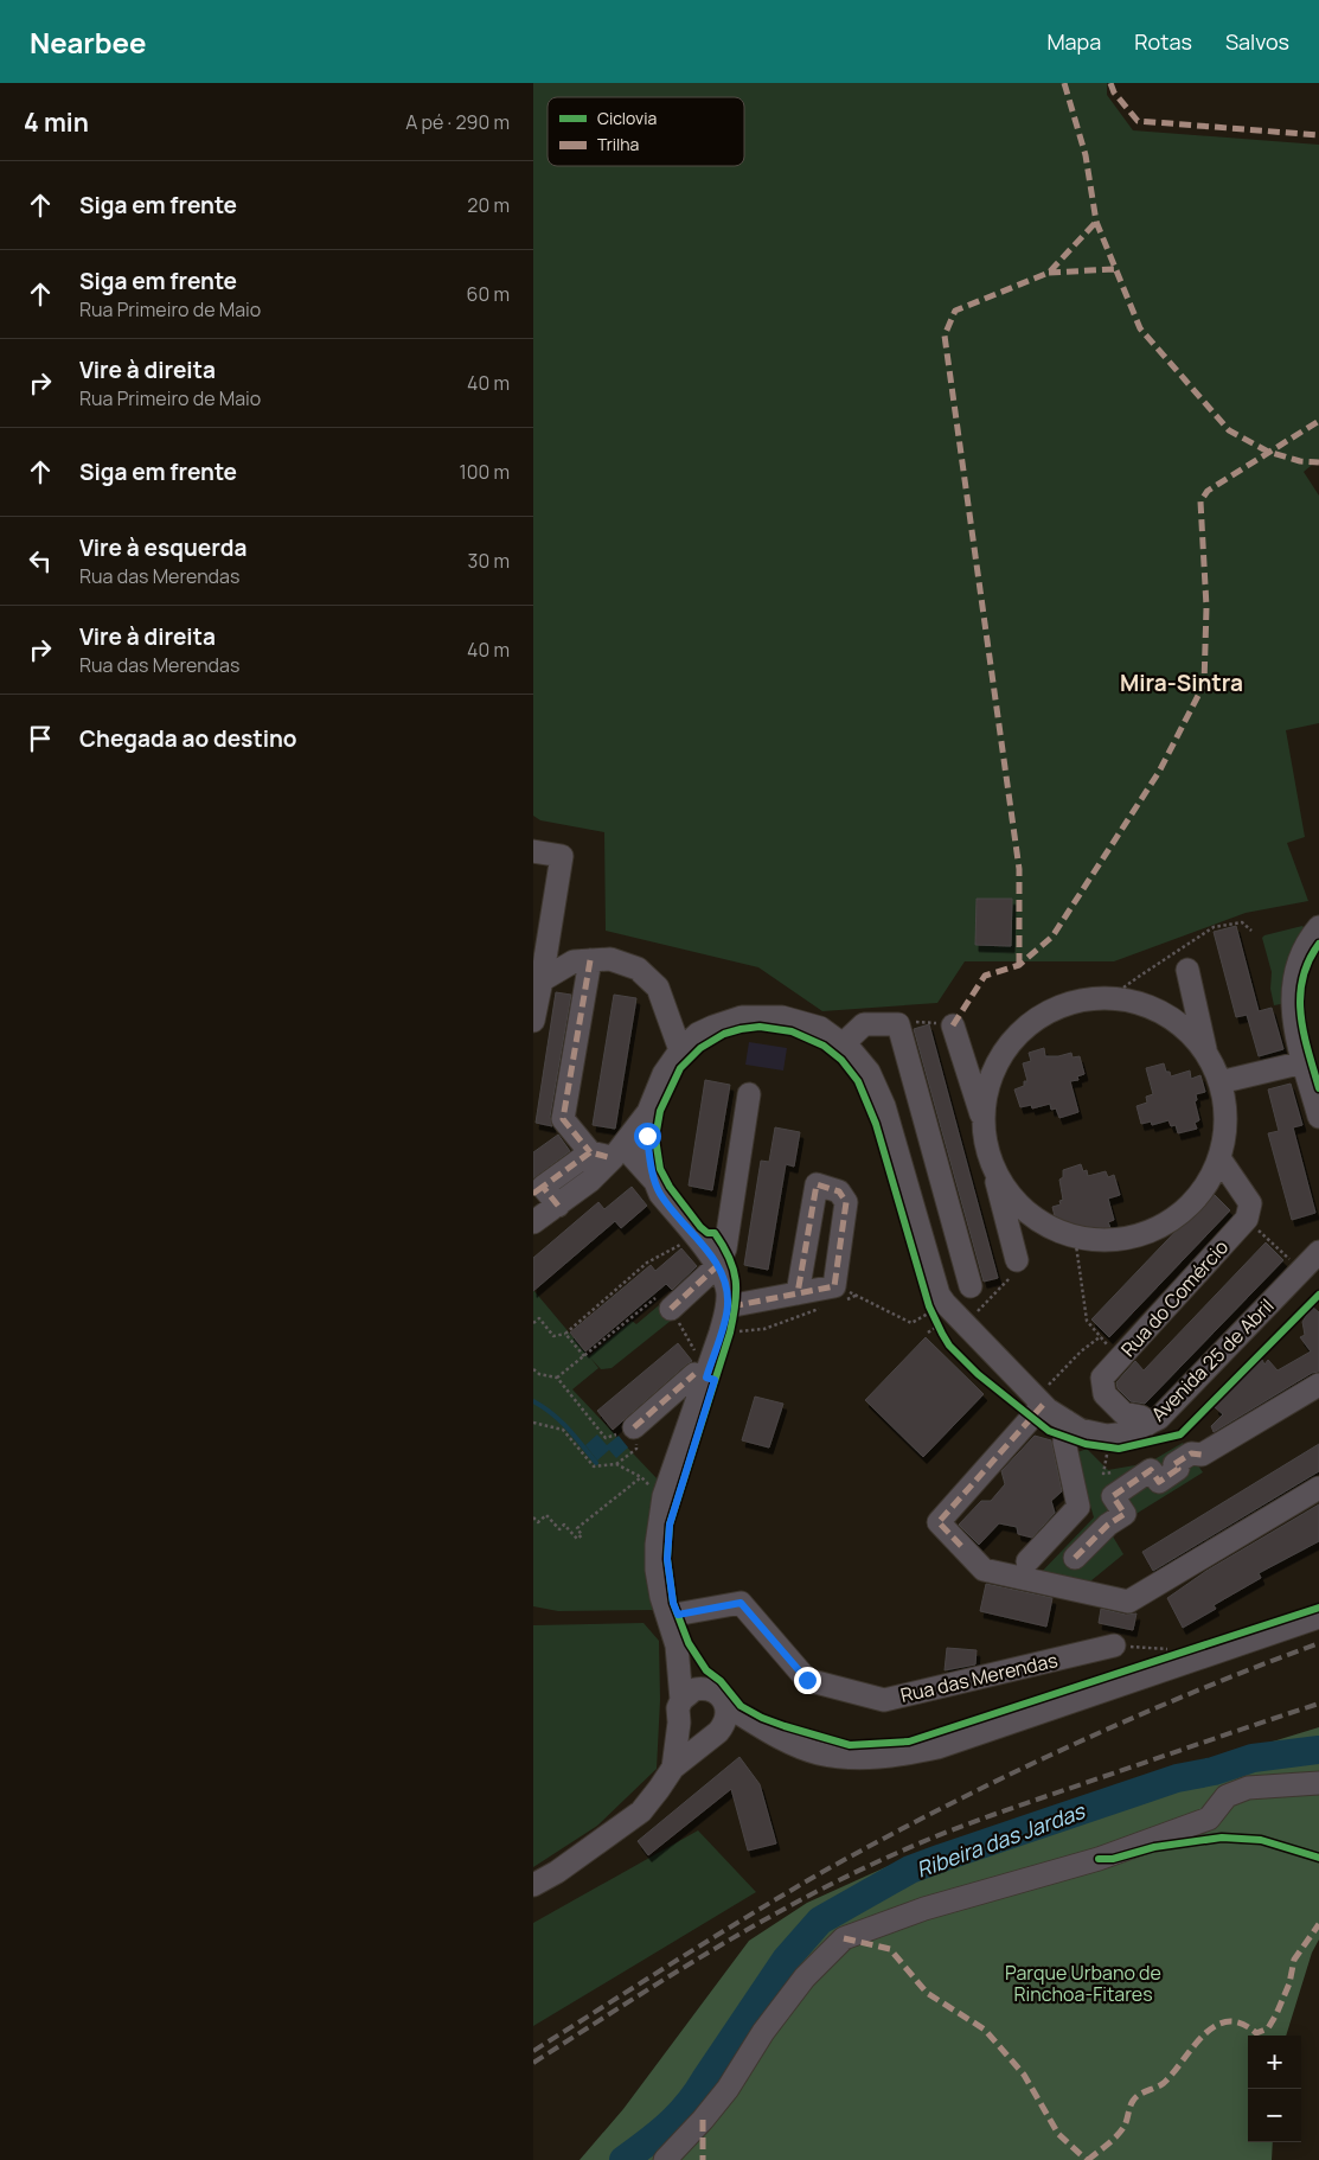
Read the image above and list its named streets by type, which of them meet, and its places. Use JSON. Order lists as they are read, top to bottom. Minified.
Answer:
{"streets":{"street":["Rua do Comércio","Avenida 25 de Abril","Rua das Merendas"]},"crossings":[["Rua do Comércio","Avenida 25 de Abril"]],"districts":["Mira-Sintra"],"water":["Ribeira das Jardas"],"parks":["Parque Urbano de Rinchoa-Fitares"],"legend":["Ciclovia","Trilha"],"page":{"header":"Nearbee","nav":["Mapa","Rotas","Salvos"],"heading":["4 min","A pé · 290 m"],"list":[["Siga em frente","20 m"],["Siga em frente","Rua Primeiro de Maio","60 m"],["Vire à direita","Rua Primeiro de Maio","40 m"],["Siga em frente","100 m"],["Vire à esquerda","Rua das Merendas","30 m"],["Vire à direita","Rua das Merendas","40 m"],"Chegada ao destino"],"map_buttons":["+","−"]}}
